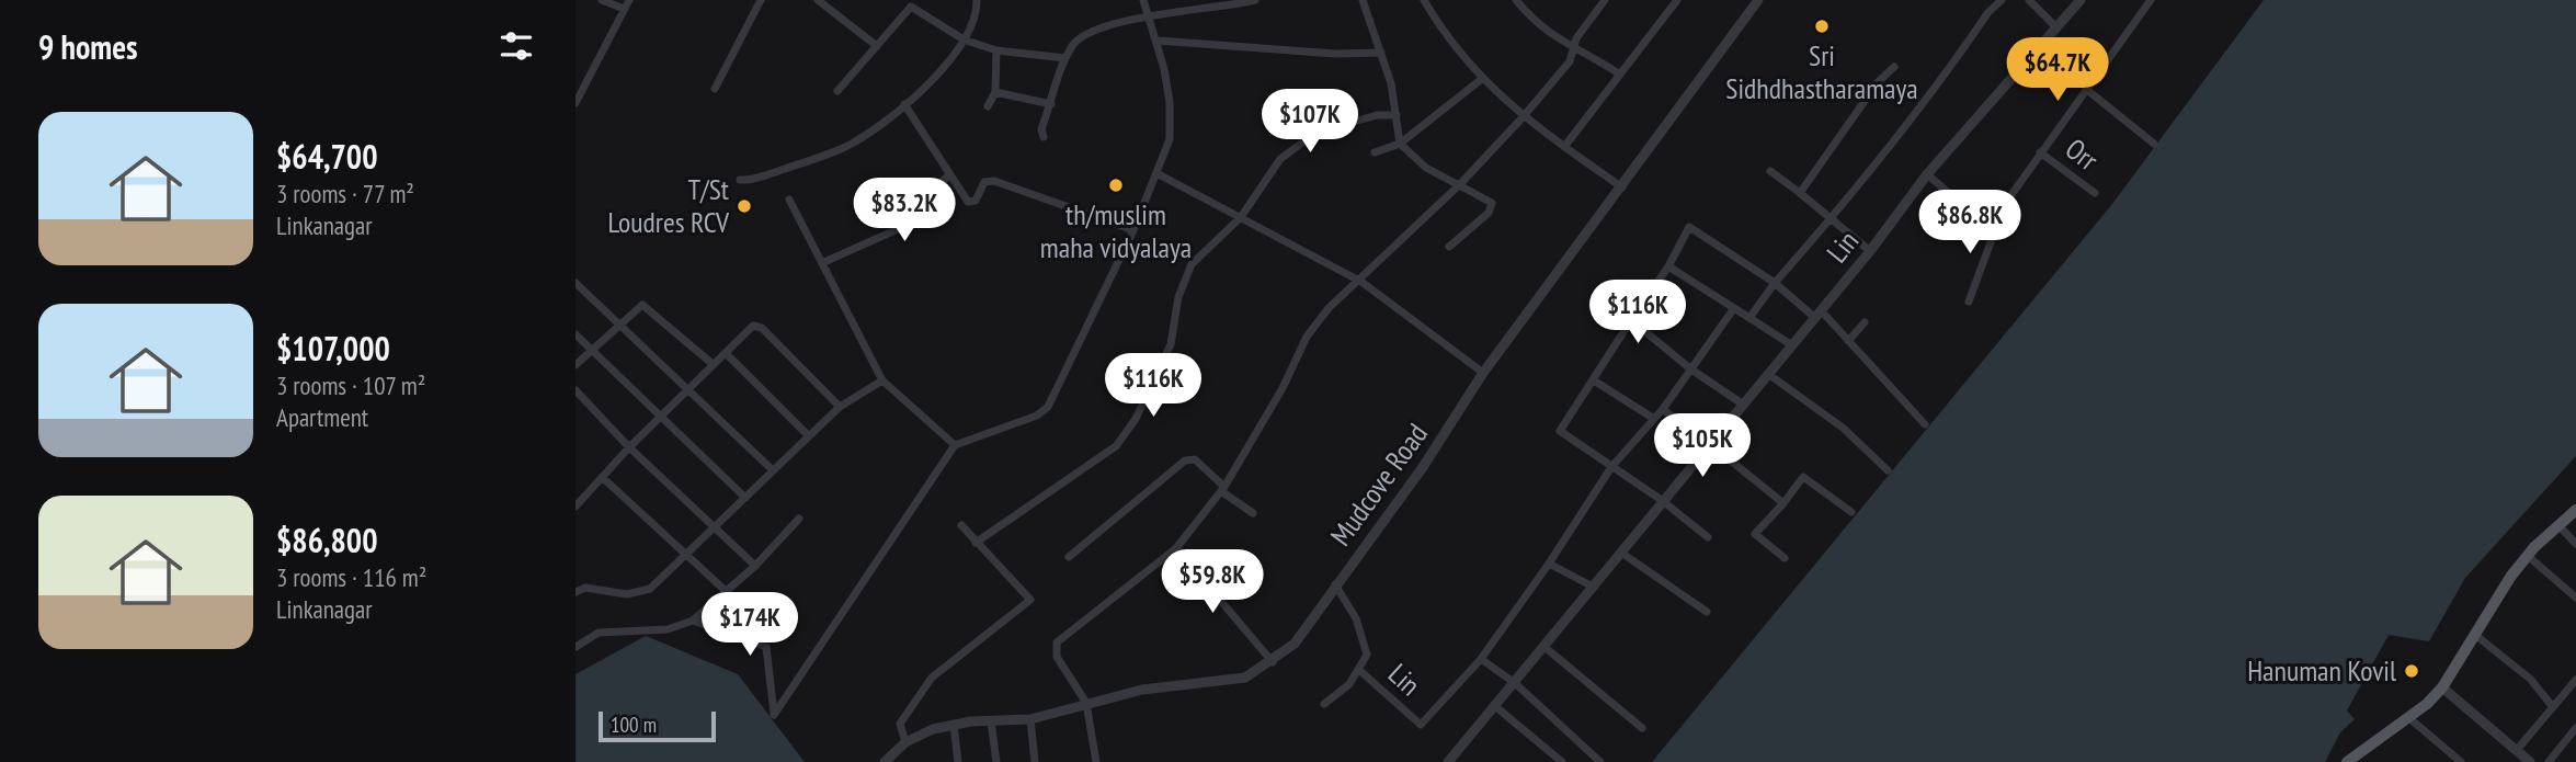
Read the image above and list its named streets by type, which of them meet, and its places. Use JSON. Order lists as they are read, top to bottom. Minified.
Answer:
{"streets":{"street":["Orr","Lin","Mudcove Road"]},"places":["Sri Sidhdhastharamaya","th/muslim maha vidyalaya","T/St Loudres RCV","Hanuman Kovil"],"scale_bar":"100 m","page":{"heading":"9 homes","price":["$64.7K","$107K","$83.2K","$86.8K","$116K","$116K","$105K","$59.8K","$174K"],"list":[{"name":"$64,700","note":"3 rooms · 77 m² · Linkanagar"},{"name":"$107,000","note":"3 rooms · 107 m² · Apartment"},{"name":"$86,800","note":"3 rooms · 116 m² · Linkanagar"}],"scale":"100 m"}}
